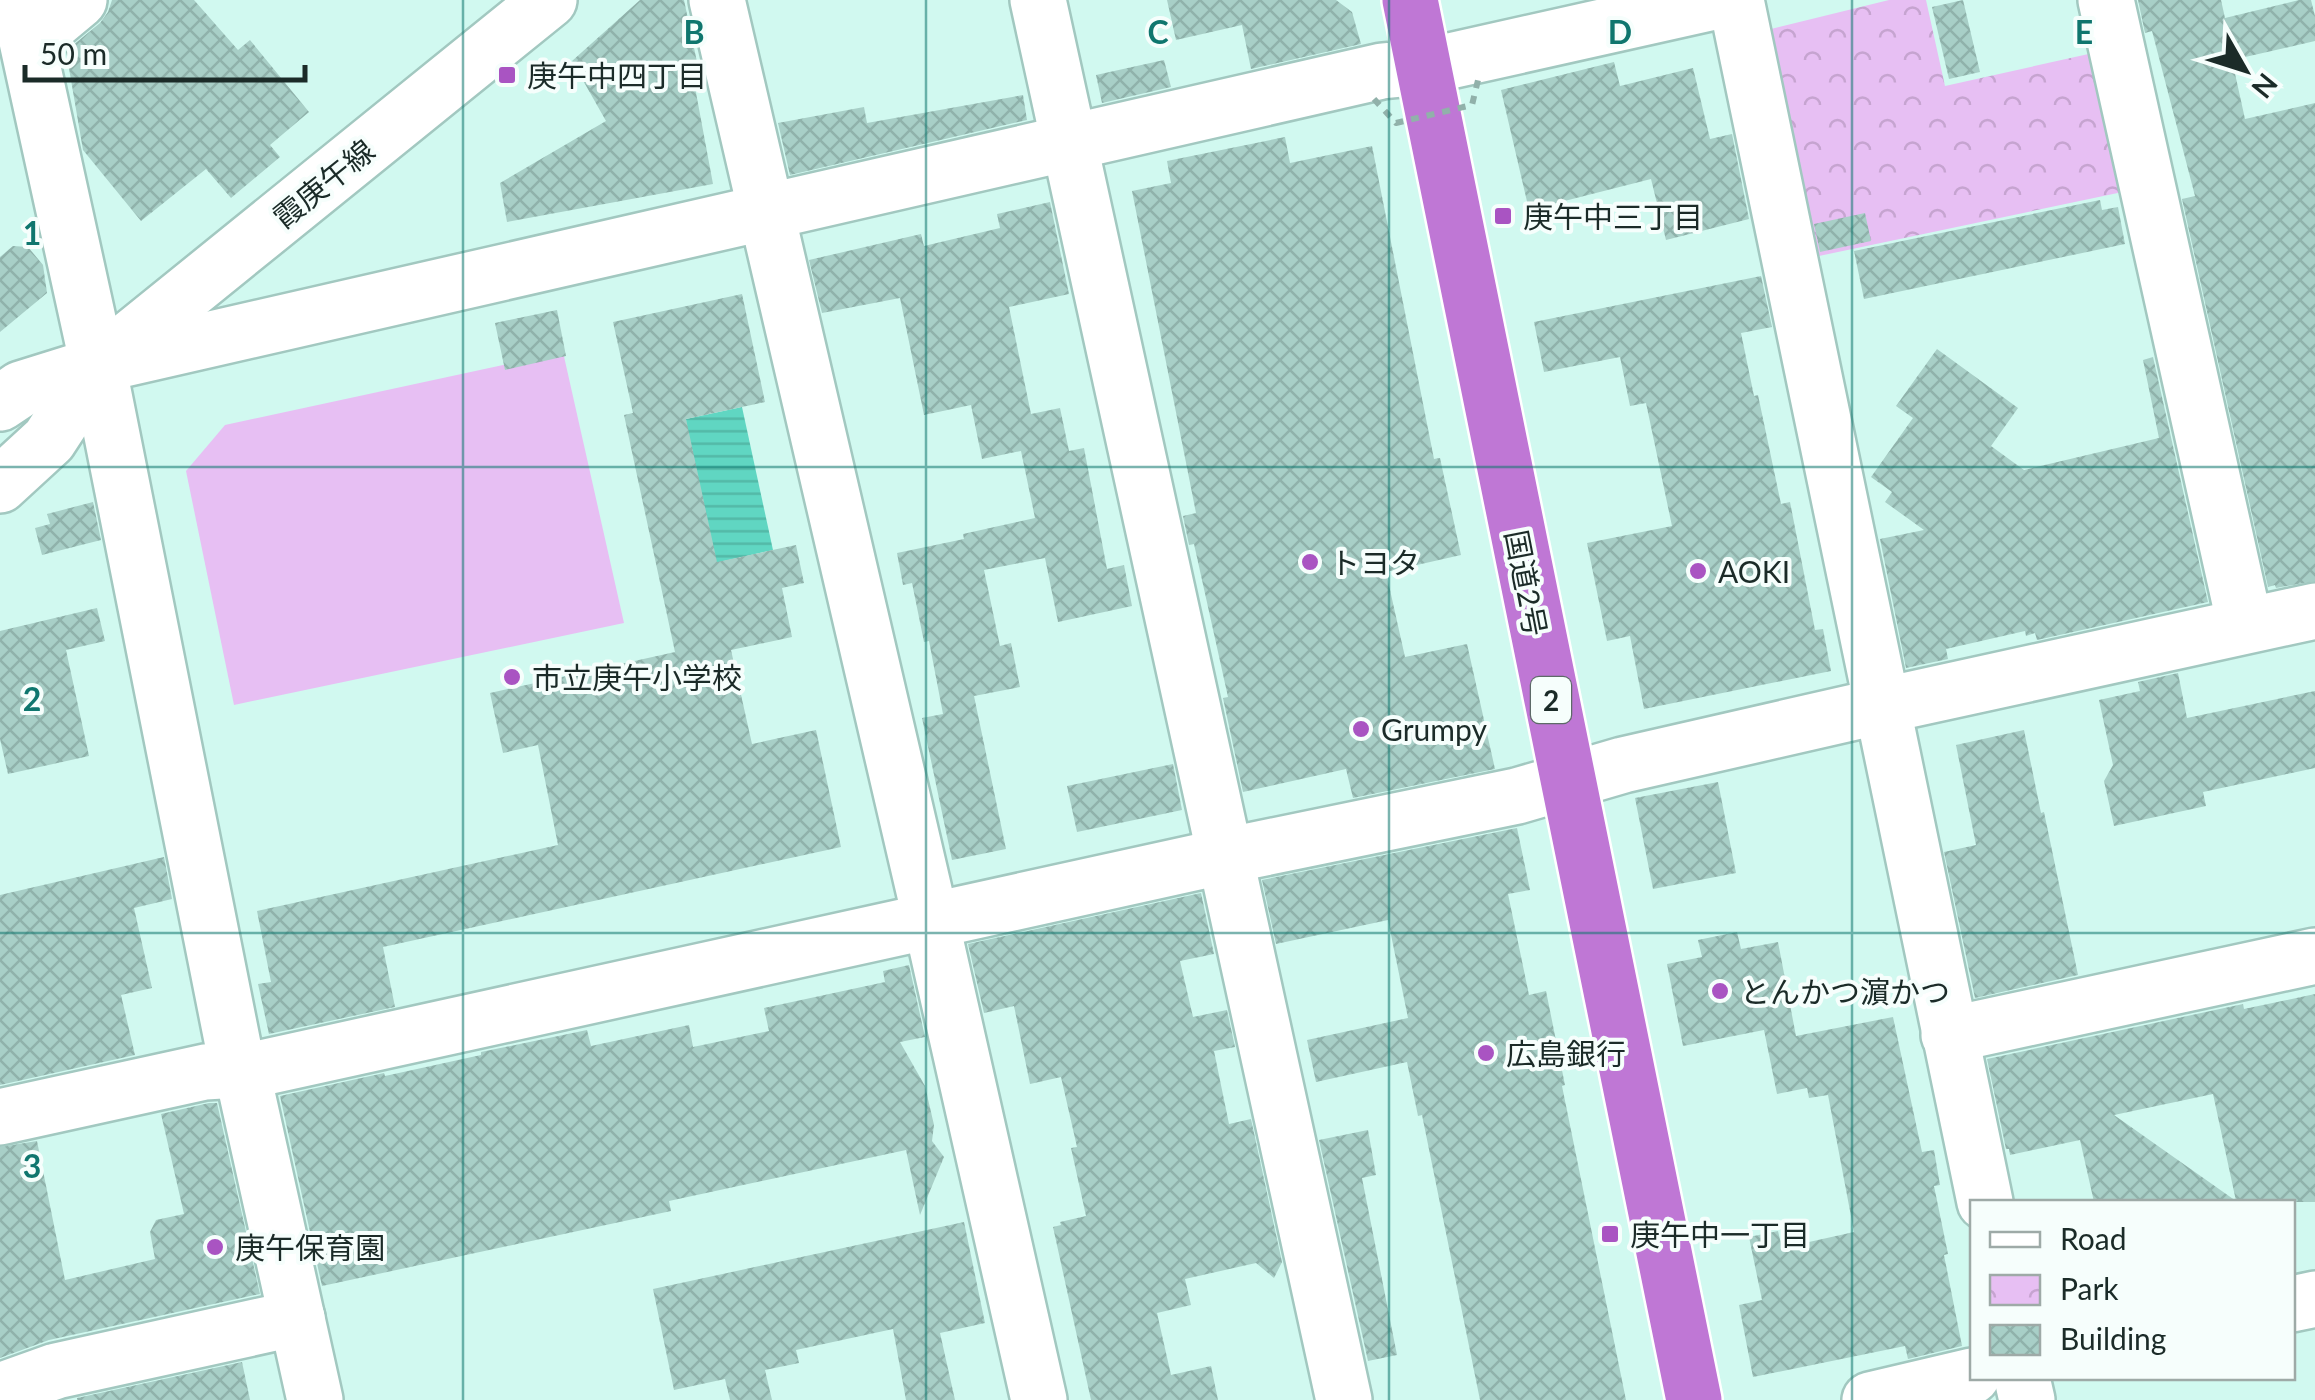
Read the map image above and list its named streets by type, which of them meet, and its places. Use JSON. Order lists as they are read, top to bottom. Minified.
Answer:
{"streets":{"highway":["国道2号","2"],"street":["霞庚午線"]},"places":{"transit":["庚午中四丁目","庚午中三丁目","庚午中一丁目"],"other":["トヨタ","AOKI","市立庚午小学校","Grumpy","とんかつ濵かつ","広島銀行","庚午保育園"]},"legend":["Road","Park","Building"],"scale_bar":"50 m","north":"bottom right","grid":{"columns":["B","C","D","E"],"rows":["1","2","3"]}}
